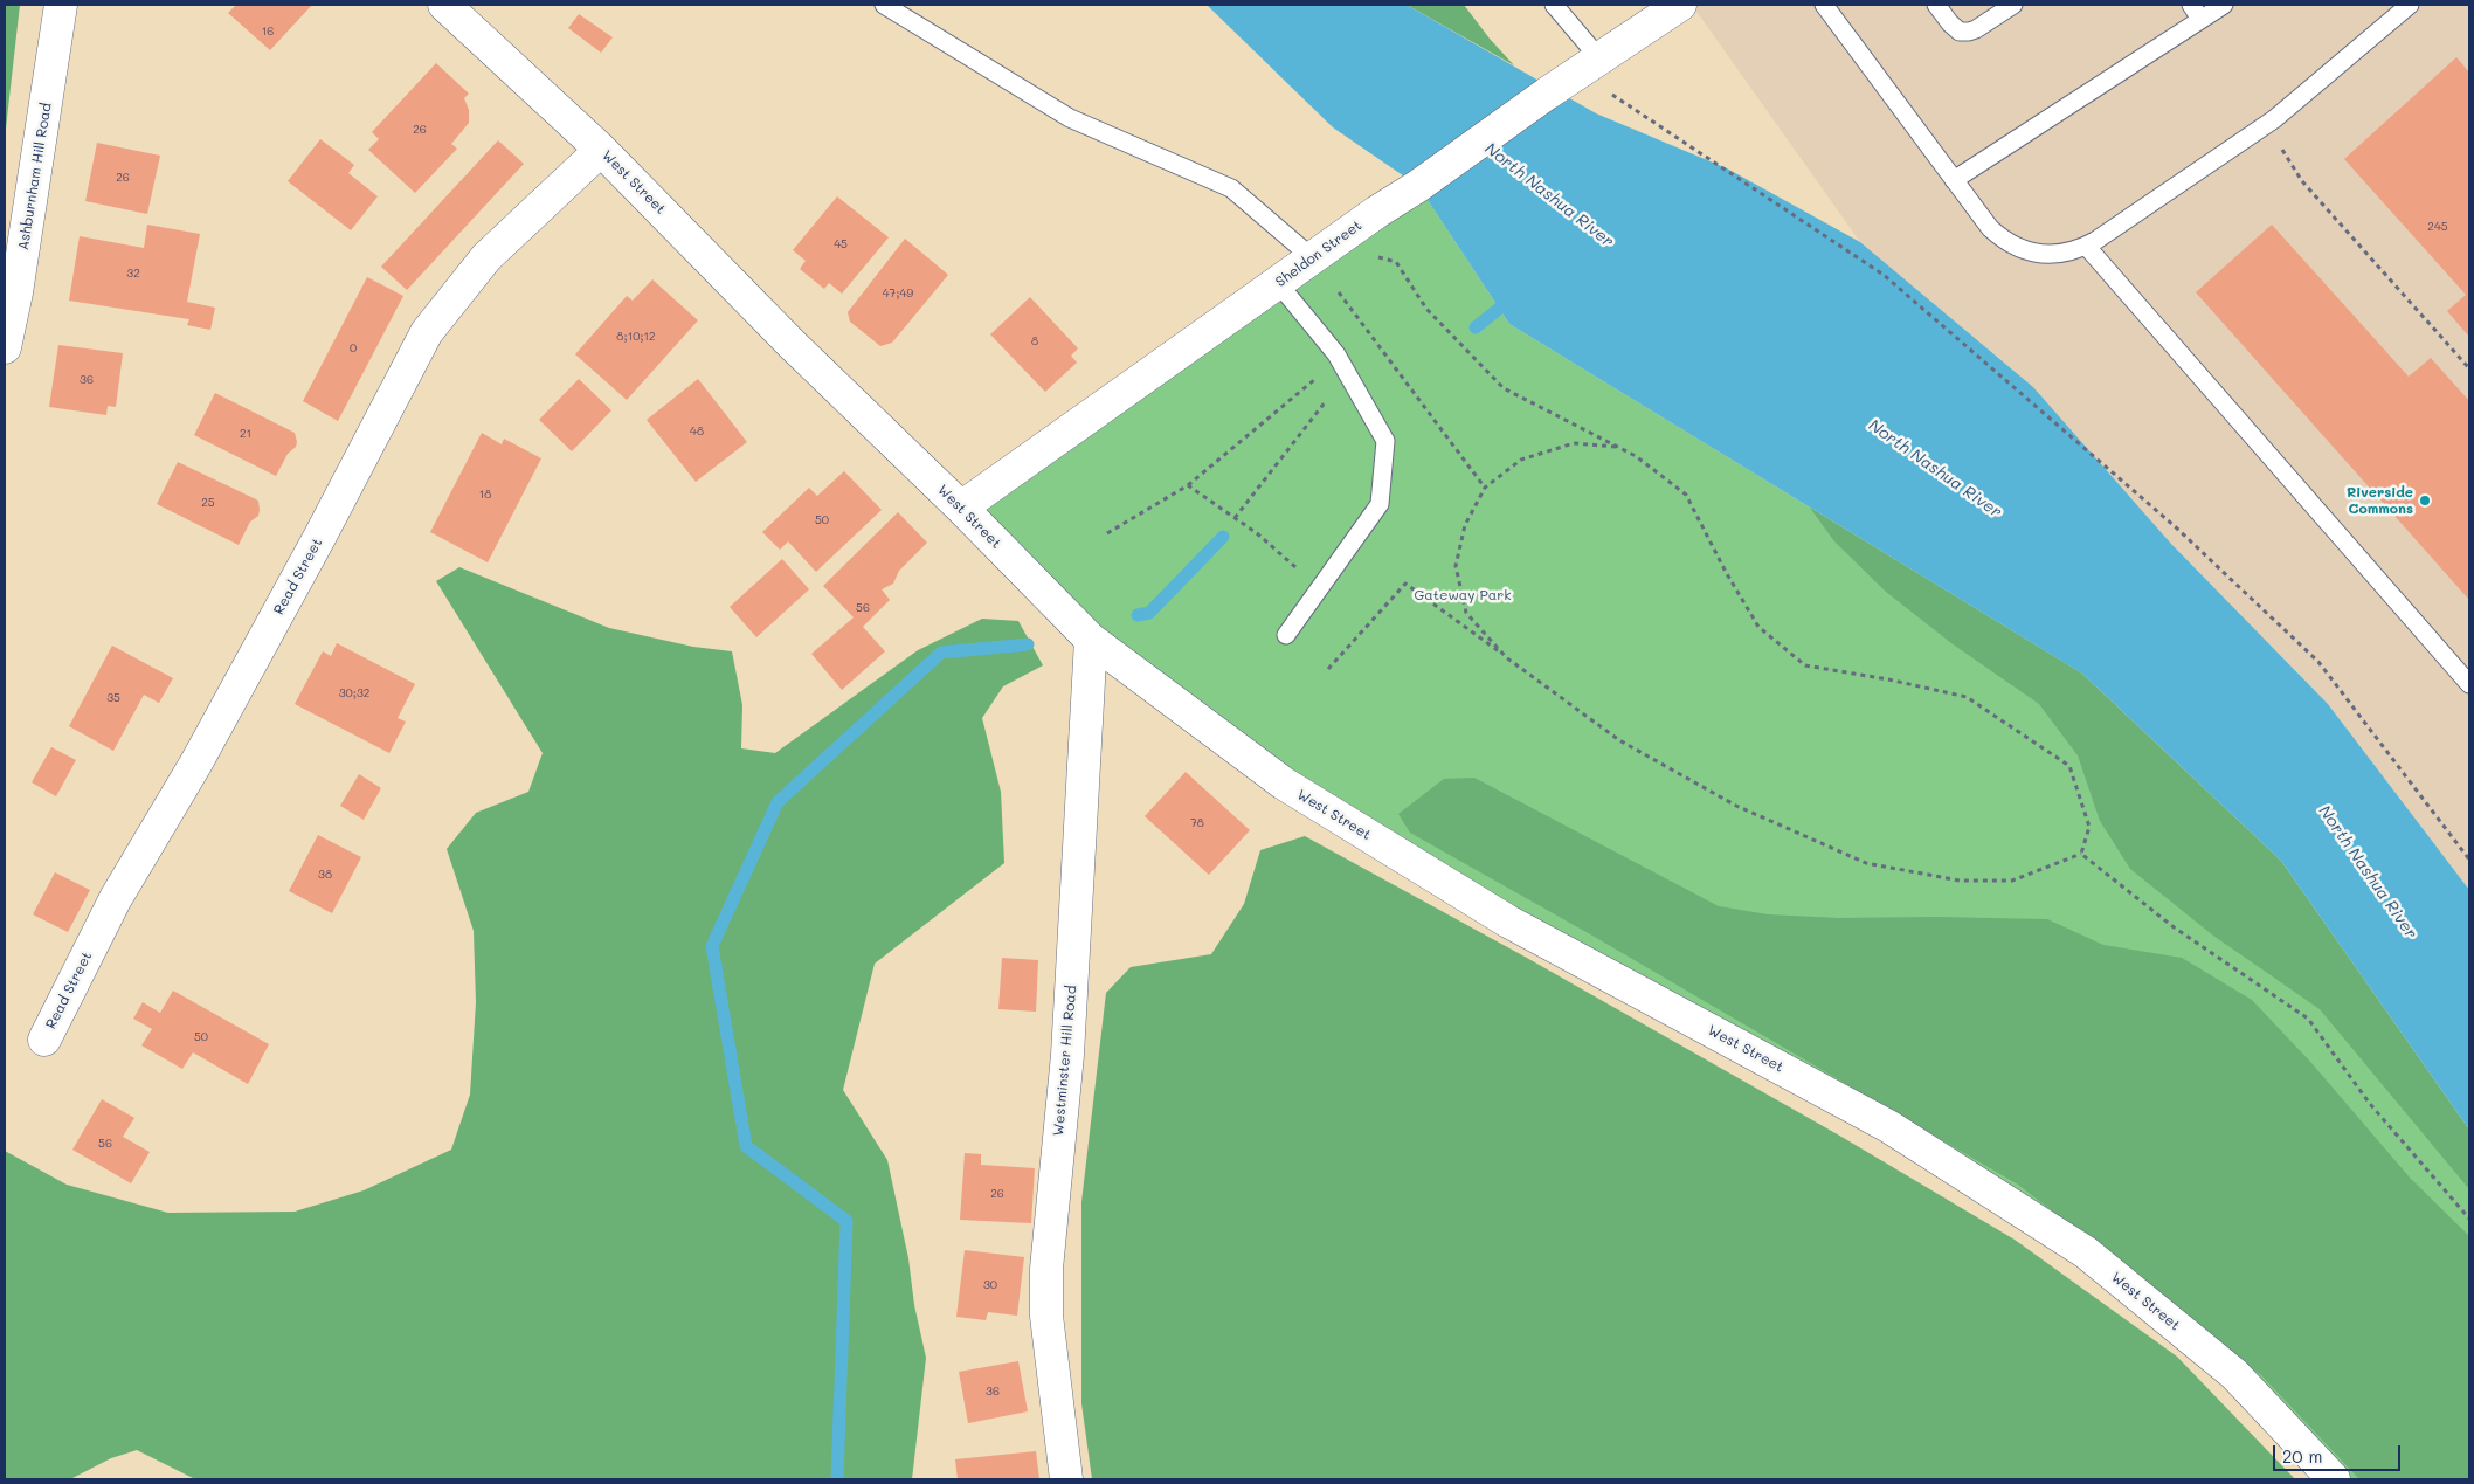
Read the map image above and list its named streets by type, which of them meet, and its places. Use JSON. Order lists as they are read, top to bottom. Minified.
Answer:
{"streets":{"street":["Ashburnham Hill Road","West Street","Sheldon Street","Read Street","Westminster Hill Road"]},"crossings":[["West Street","Sheldon Street"],["West Street","Read Street"],["West Street","Westminster Hill Road"]],"water":["North Nashua River"],"parks":["Gateway Park"],"places":["Riverside Commons"],"house_numbers":["16","26","26","245","45","32","47;49","8;10;12","8","0","36","48","21","18","25","50","56","30;32","35","78","38","50","56","26","30","36"],"scale_bar":"20 m"}
